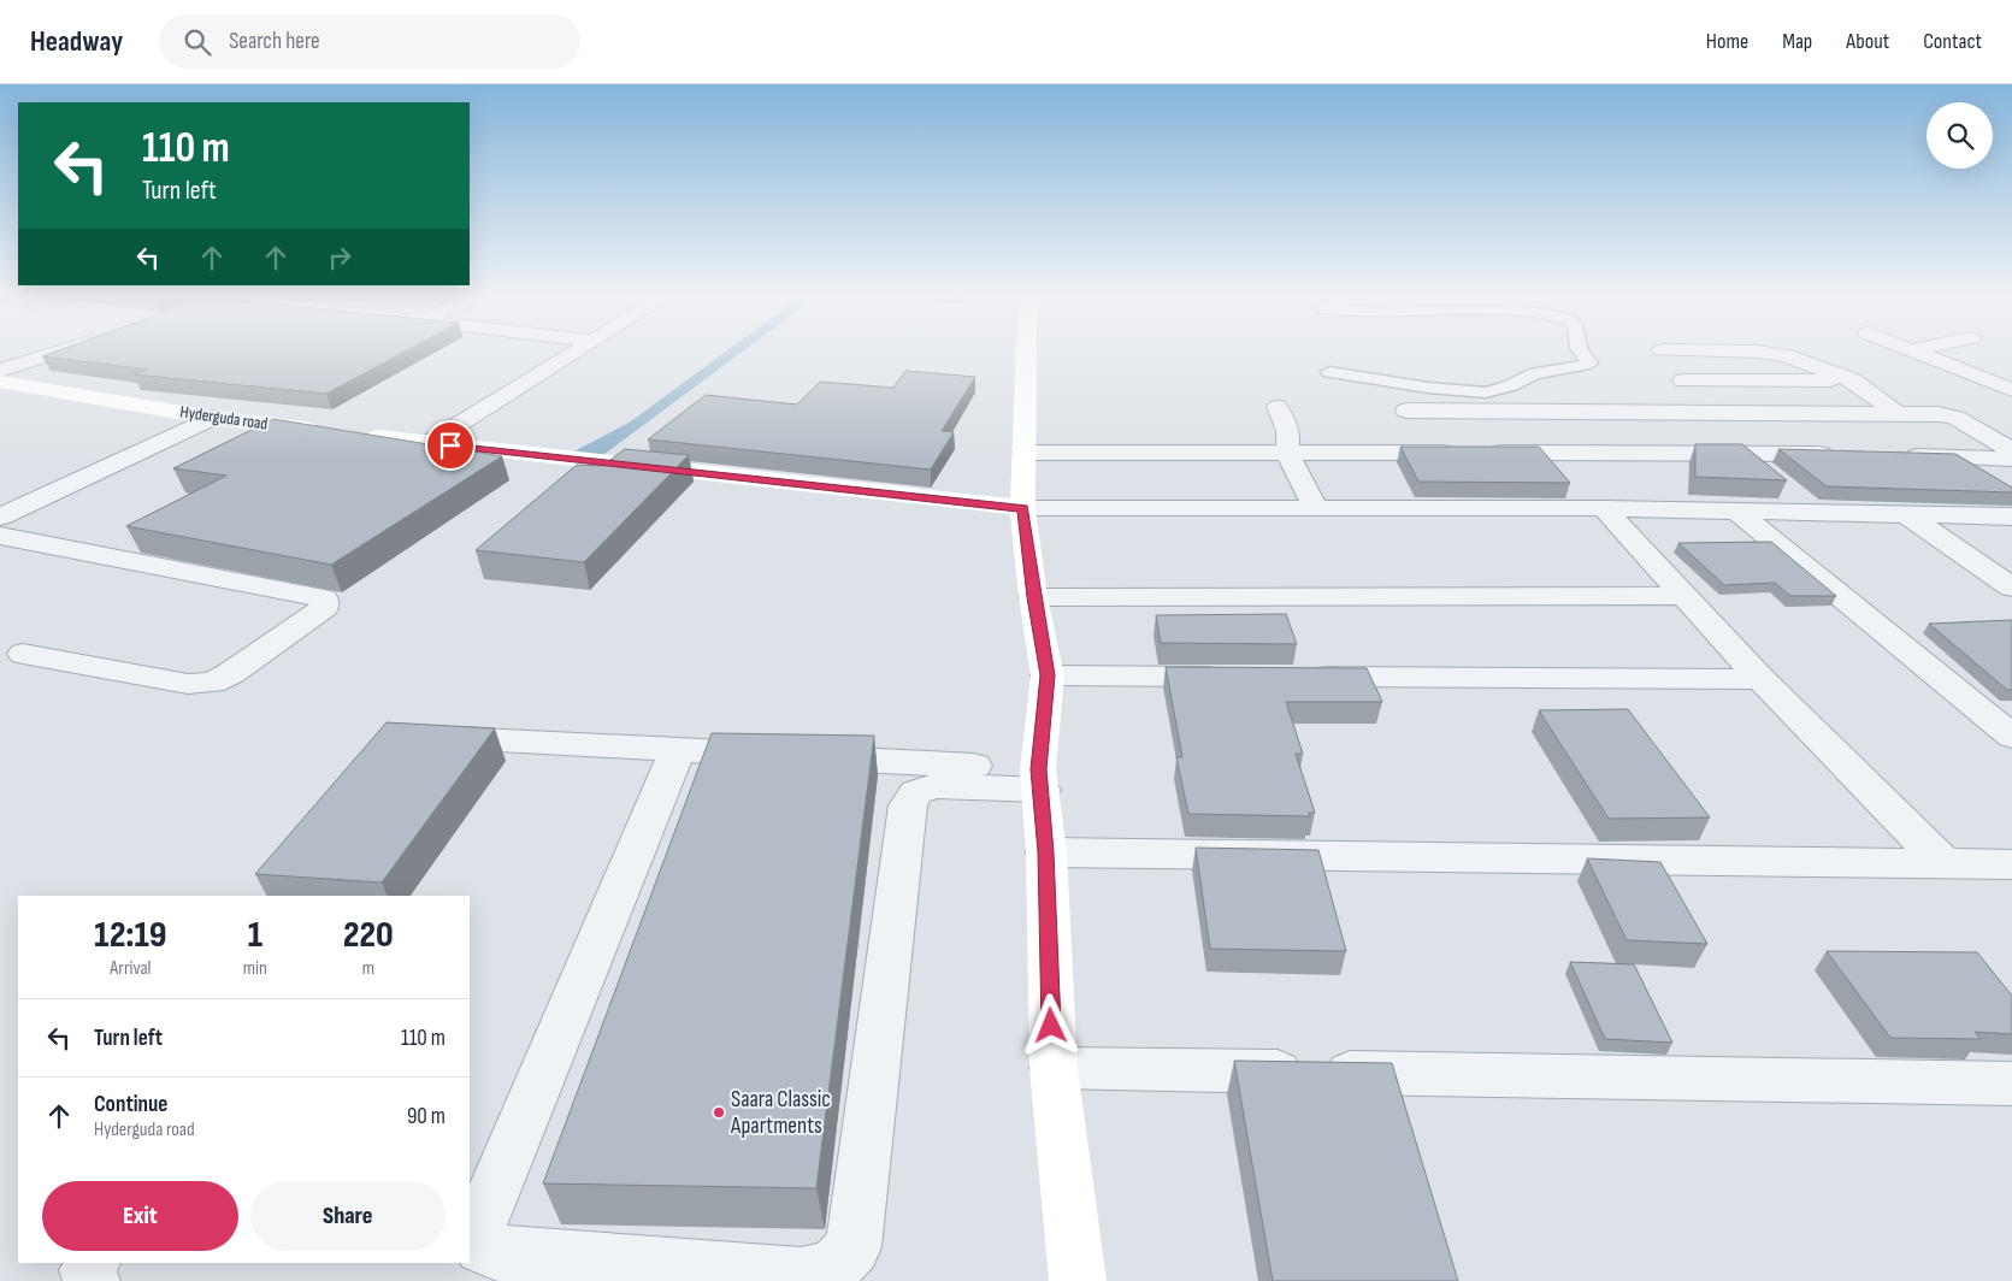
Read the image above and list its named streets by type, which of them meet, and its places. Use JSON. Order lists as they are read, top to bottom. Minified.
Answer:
{"streets":{"main road":["Hyderguda road"]},"places":["Saara Classic Apartments"],"page":{"header":"Headway","search":"Search here","nav":["Home","Map","About","Contact"],"turn":["110 m","Turn left"],"eta":["12:19","Arrival","1","min","220","m"],"list":[{"name":"Turn left","value":"110 m"},{"name":"Continue","note":"Hyderguda road","value":"90 m"}],"buttons":["Exit","Share"]}}
